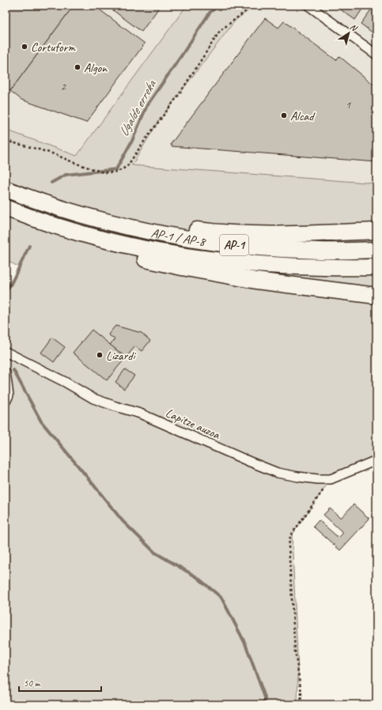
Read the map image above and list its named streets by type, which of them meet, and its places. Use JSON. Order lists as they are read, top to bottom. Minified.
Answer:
{"streets":{"highway":["AP-1 / AP-8","AP-1"],"street":["Lapitze auzoa"]},"water":["Ugalde erreka"],"places":["Cortuform","Algon","Alcad","Lizardi"],"house_numbers":["2","1"],"scale_bar":"50 m","north":"top right"}
